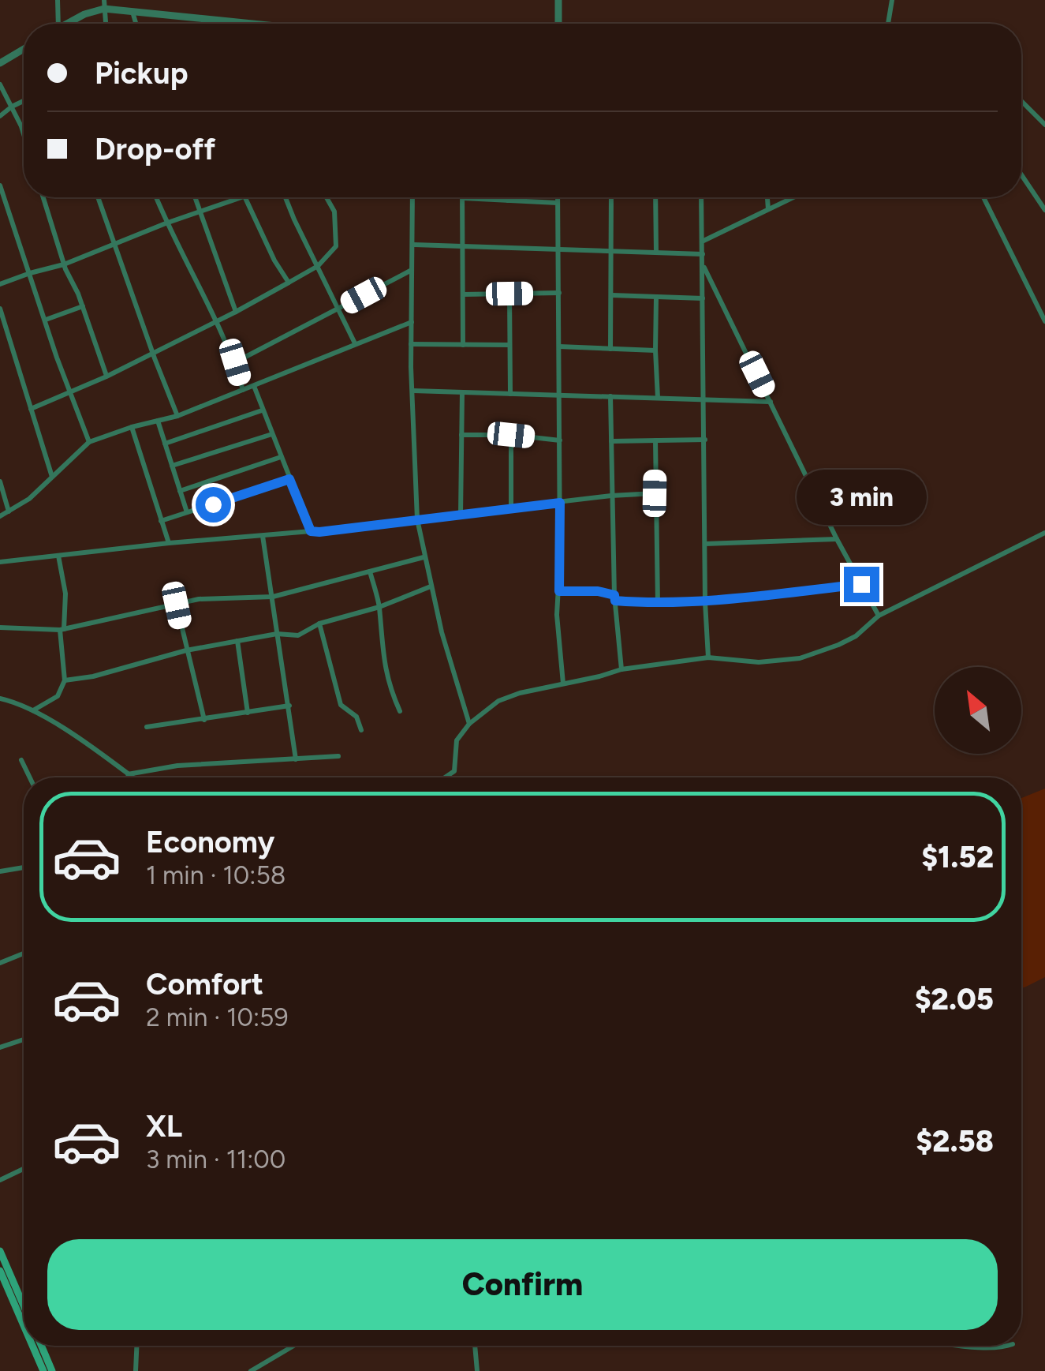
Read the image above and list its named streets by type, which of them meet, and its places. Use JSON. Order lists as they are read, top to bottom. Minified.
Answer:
{"north":"top left","page":{"banner":["Pickup","Drop-off"],"bubble":"3 min","list":[{"name":"Economy","note":"1 min · 10:58","value":"$1.52"},{"name":"Comfort","note":"2 min · 10:59","value":"$2.05"},{"name":"XL","note":"3 min · 11:00","value":"$2.58"}],"buttons":"Confirm"}}
